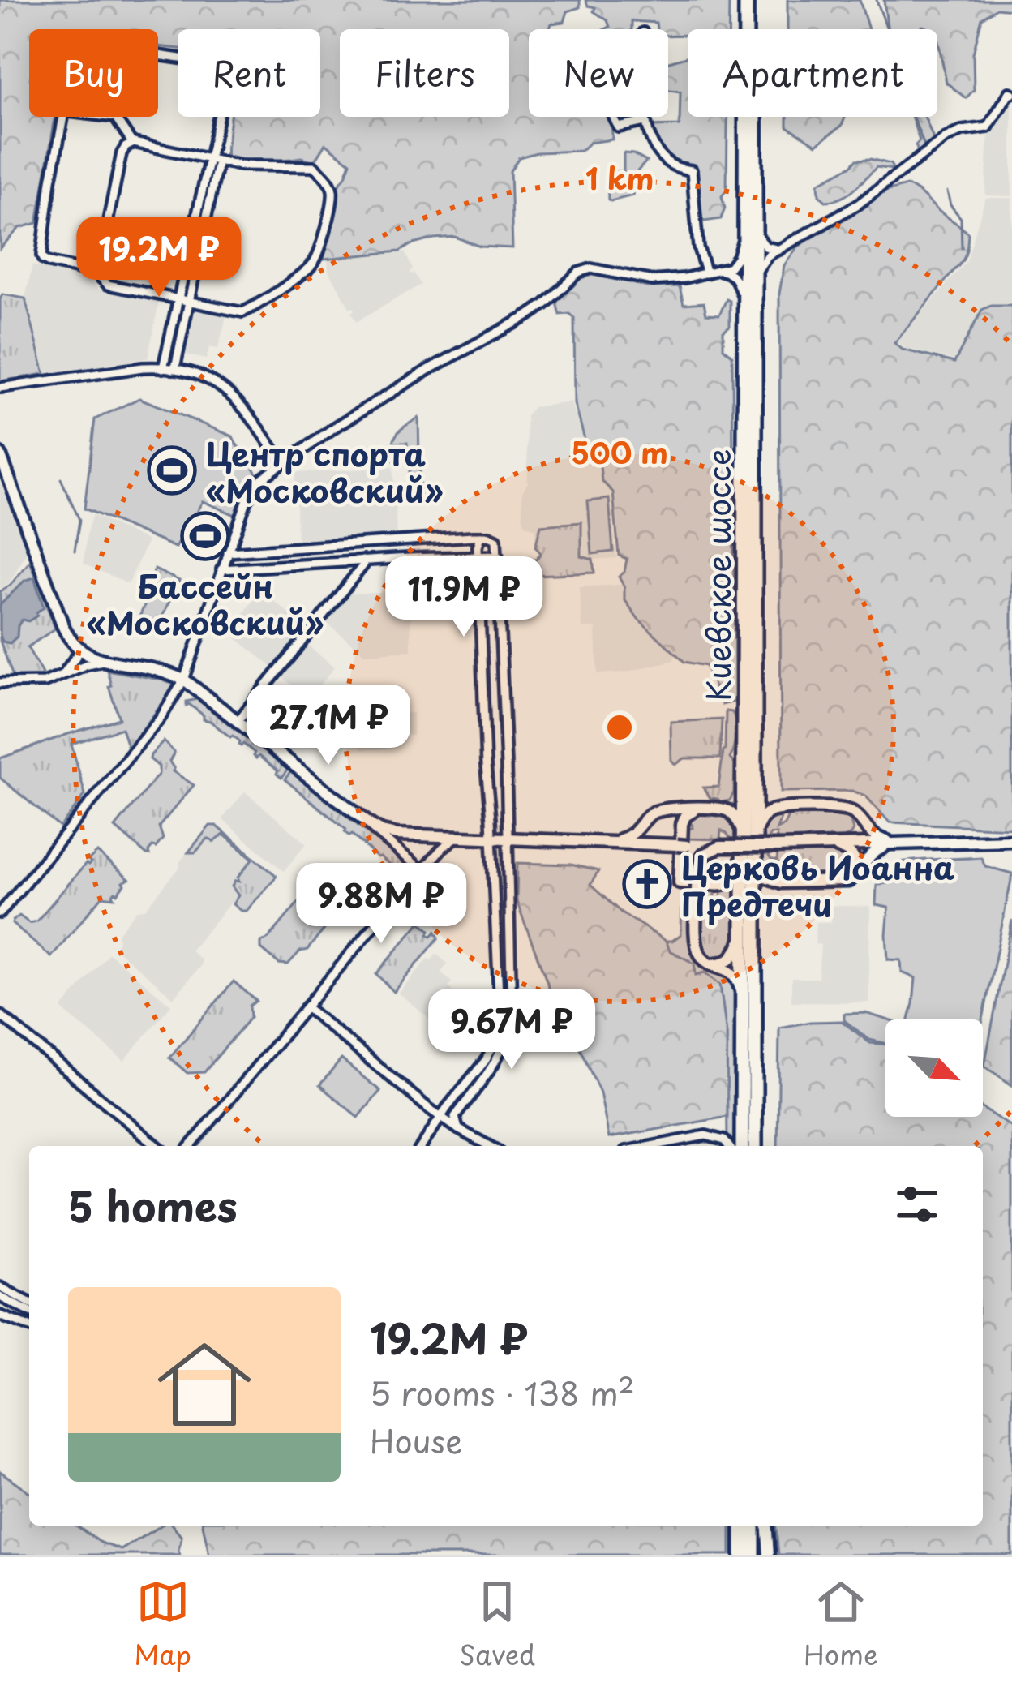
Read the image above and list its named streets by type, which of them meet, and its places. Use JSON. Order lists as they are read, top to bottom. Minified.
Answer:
{"streets":{"highway":["Киевское шоссе"]},"places":{"sports":["Центр спорта «Московский»","Бассейн «Московский»"],"church":["Церковь Иоанна Предтечи"]},"north":"bottom right","page":{"chip":["Buy","Rent","Filters","New","Apartment"],"price":["19.2M ₽","11.9M ₽","27.1M ₽","9.88M ₽","9.67M ₽"],"heading":"5 homes","list":[{"name":"19.2M ₽","note":"5 rooms · 138 m² · House"}],"tabs":["Map","Saved","Home"]},"rings":["1 km","500 m"]}
